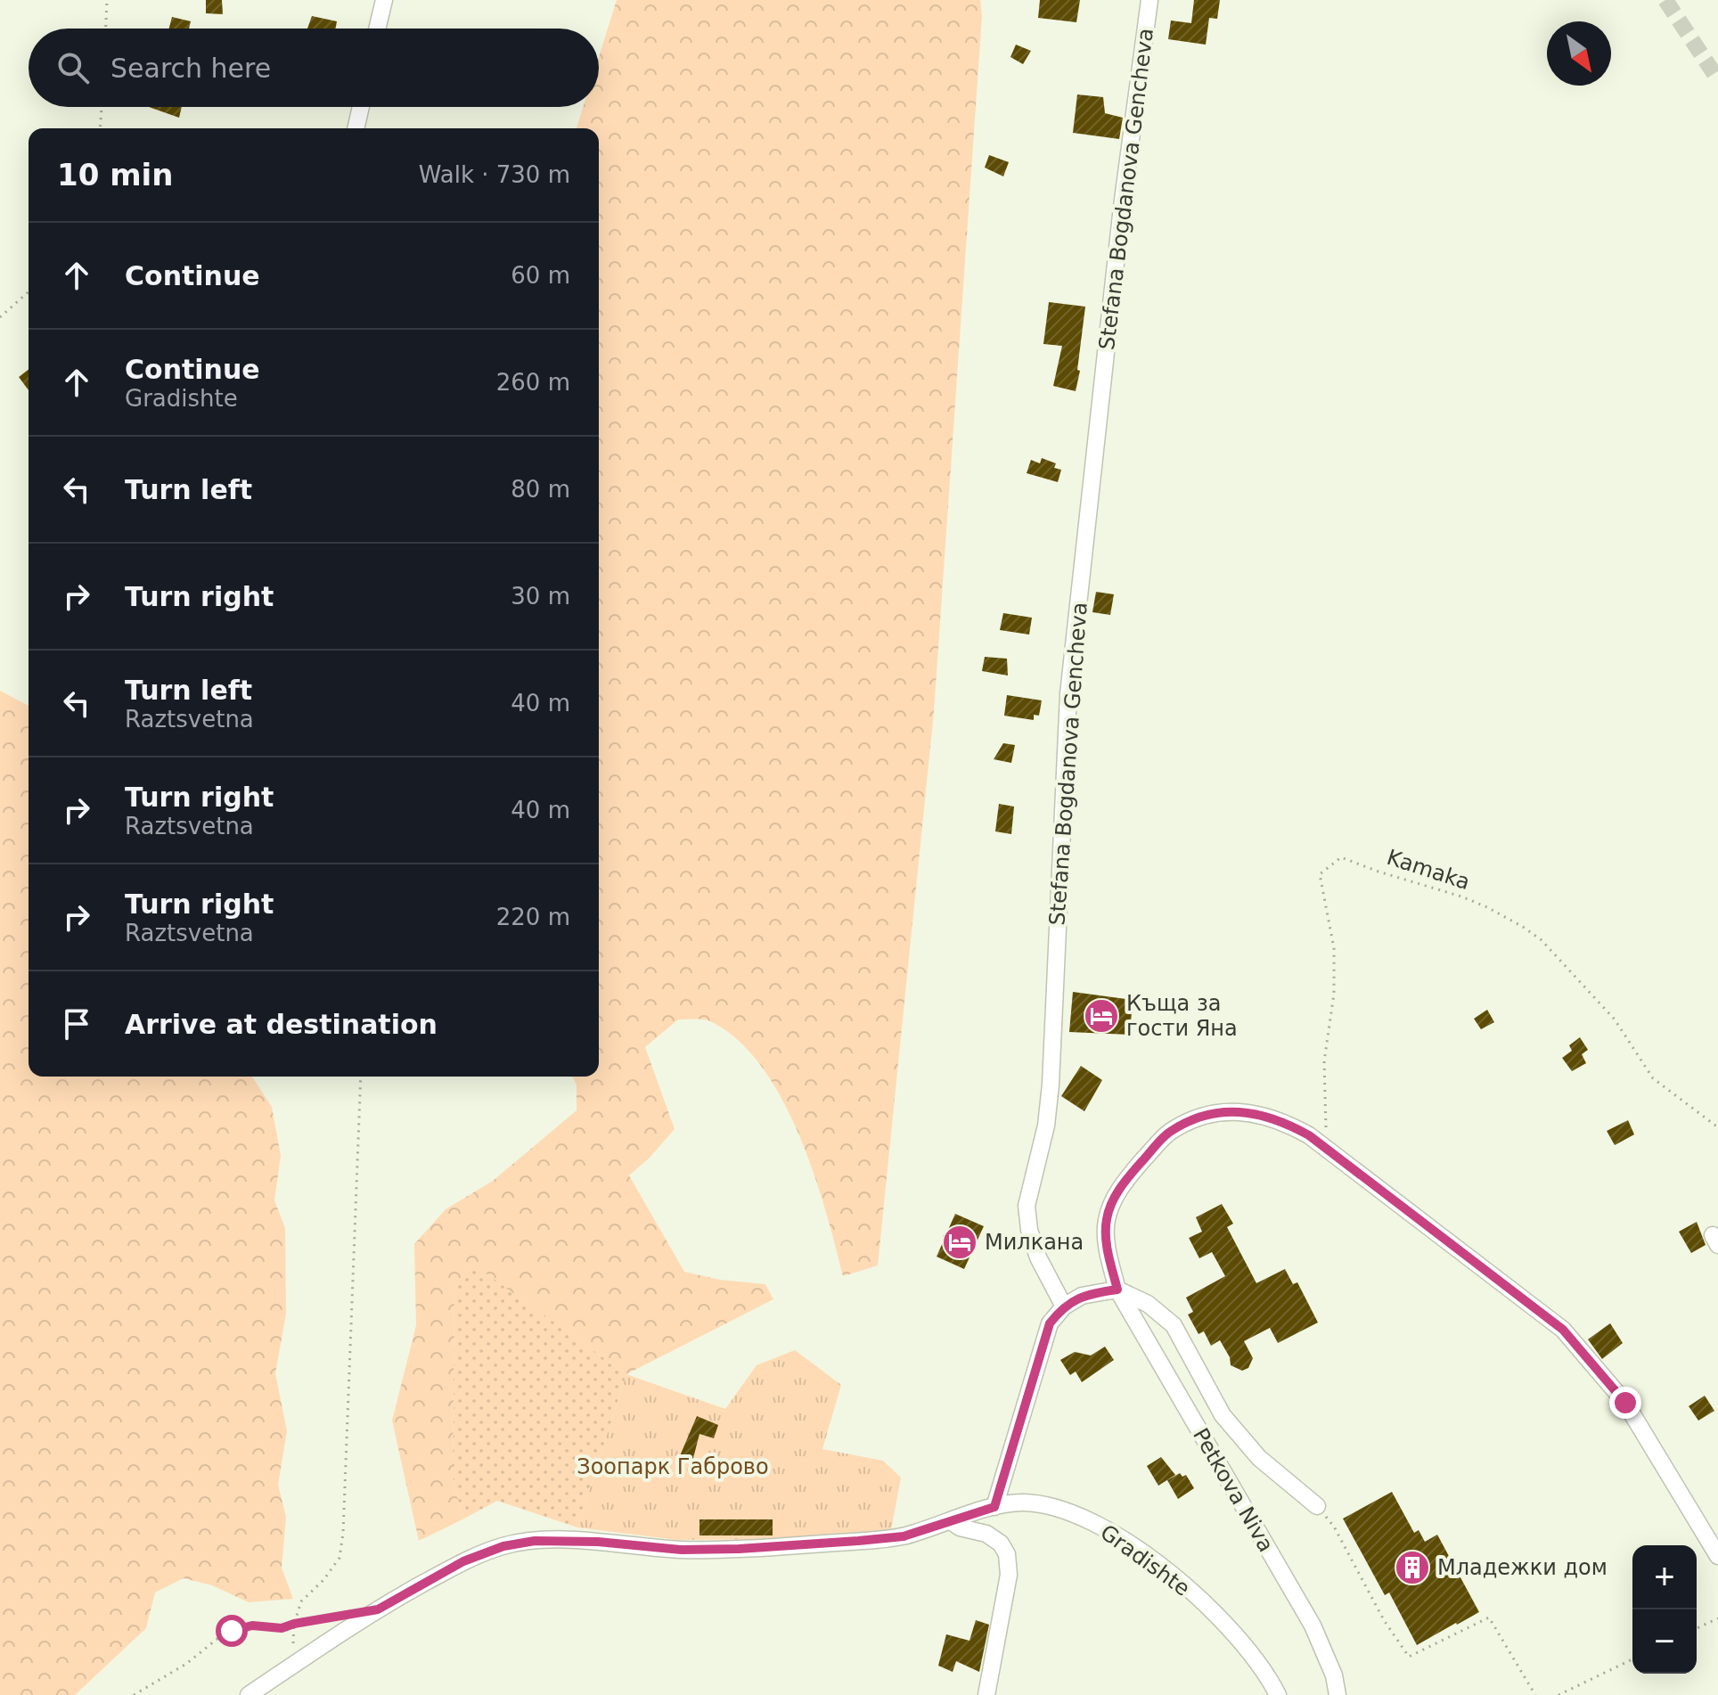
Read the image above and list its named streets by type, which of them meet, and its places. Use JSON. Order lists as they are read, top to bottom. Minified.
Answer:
{"streets":{"street":["Stefana Bogdanova Gencheva","Petkova Niva","Gradishte"],"path":["Kamaka"]},"crossings":[["Kamaka","Petkova Niva"]],"parks":["Зоопарк Габрово"],"places":{"hotel":["Къща за гости Яна","Милкана"],"building":["Младежки дом"]},"north":"bottom right","page":{"search":"Search here","heading":["10 min","Walk · 730 m"],"list":[["Continue","60 m"],["Continue","Gradishte","260 m"],["Turn left","80 m"],["Turn right","30 m"],["Turn left","Raztsvetna","40 m"],["Turn right","Raztsvetna","40 m"],["Turn right","Raztsvetna","220 m"],"Arrive at destination"],"map_buttons":["+","−"]}}
